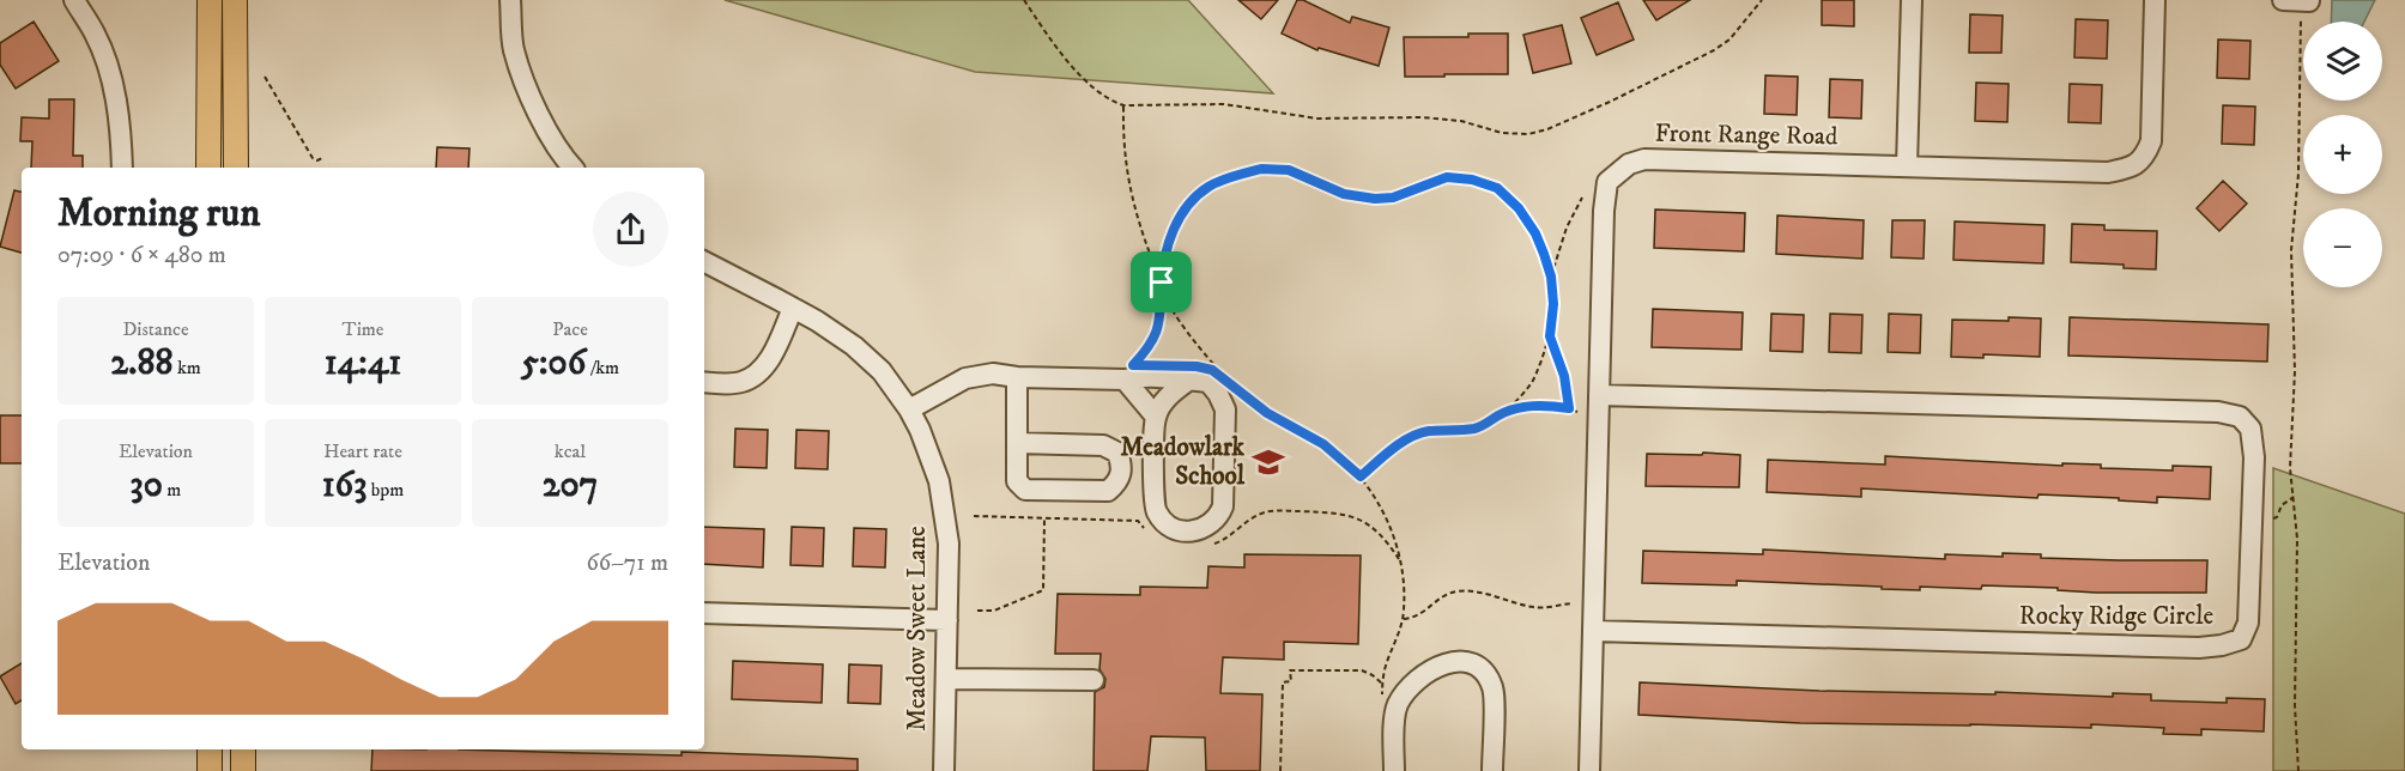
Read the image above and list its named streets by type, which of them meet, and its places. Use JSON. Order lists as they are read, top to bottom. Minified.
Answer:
{"streets":{"street":["Front Range Road","Rocky Ridge Circle","Meadow Sweet Lane"]},"crossings":[["Front Range Road","Rocky Ridge Circle"]],"places":{"school or university":["Meadowlark School"]},"page":{"map_buttons":["+","−"],"heading":["Morning run","07:09 · 6 × 480 m"],"stats":[["Distance","2.88 km"],["Time","14:41"],["Pace","5:06 /km"],["Elevation","30 m"],["Heart rate","163 bpm"],["kcal","207"]],"chart":["Elevation","66–71 m"]}}
